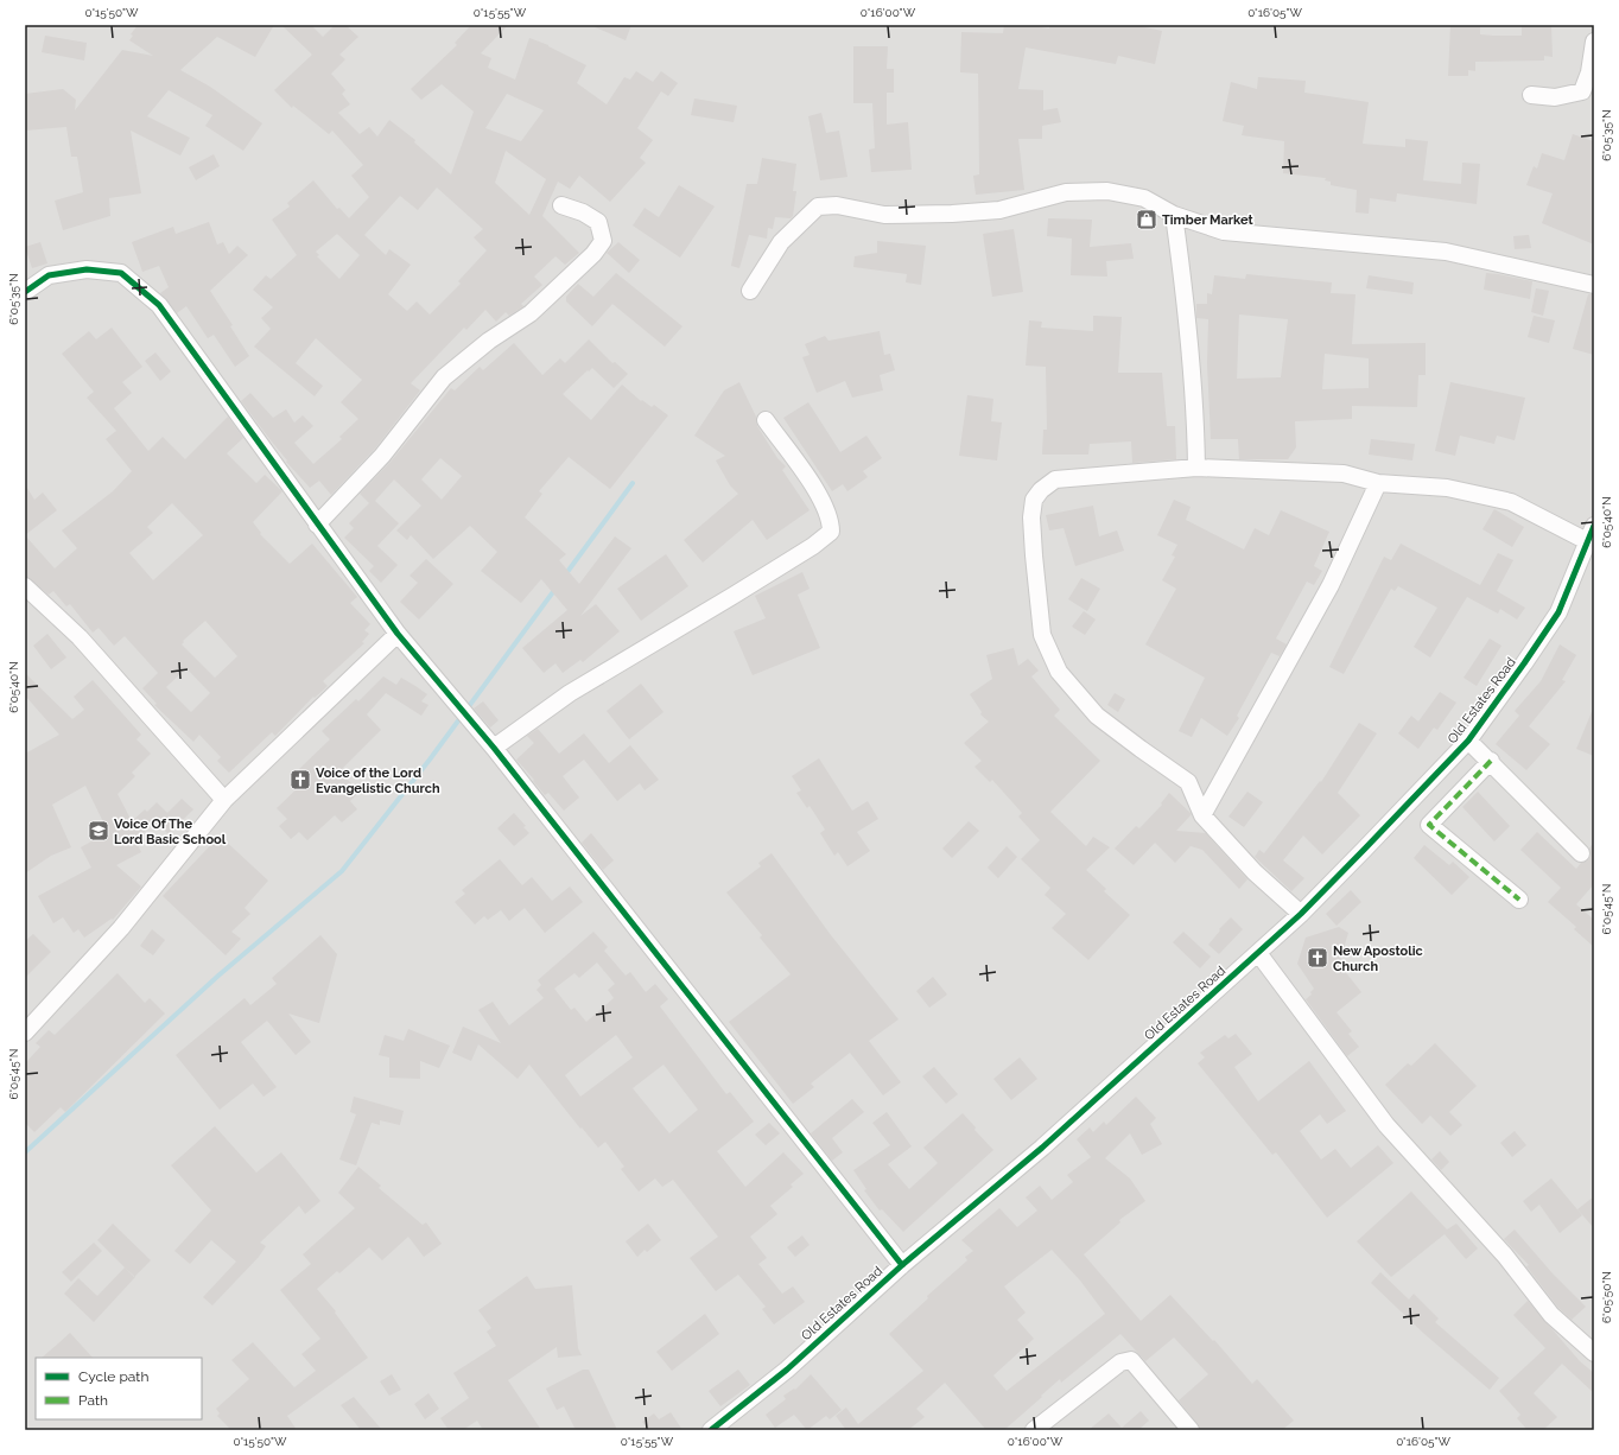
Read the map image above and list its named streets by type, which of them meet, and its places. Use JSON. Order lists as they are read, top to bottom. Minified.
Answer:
{"streets":{"street":["Old Estates Road"]},"places":{"shop":["Timber Market"],"church":["Voice of the Lord Evangelistic Church","New Apostolic Church"],"school or university":["Voice Of The Lord Basic School"]},"legend":["Cycle path","Path"],"coordinates":["0°15'50\"W","0°15'55\"W","0°16'00\"W","0°16'05\"W","6°05'35\"N","6°05'40\"N","6°05'45\"N","6°05'50\"N"]}
